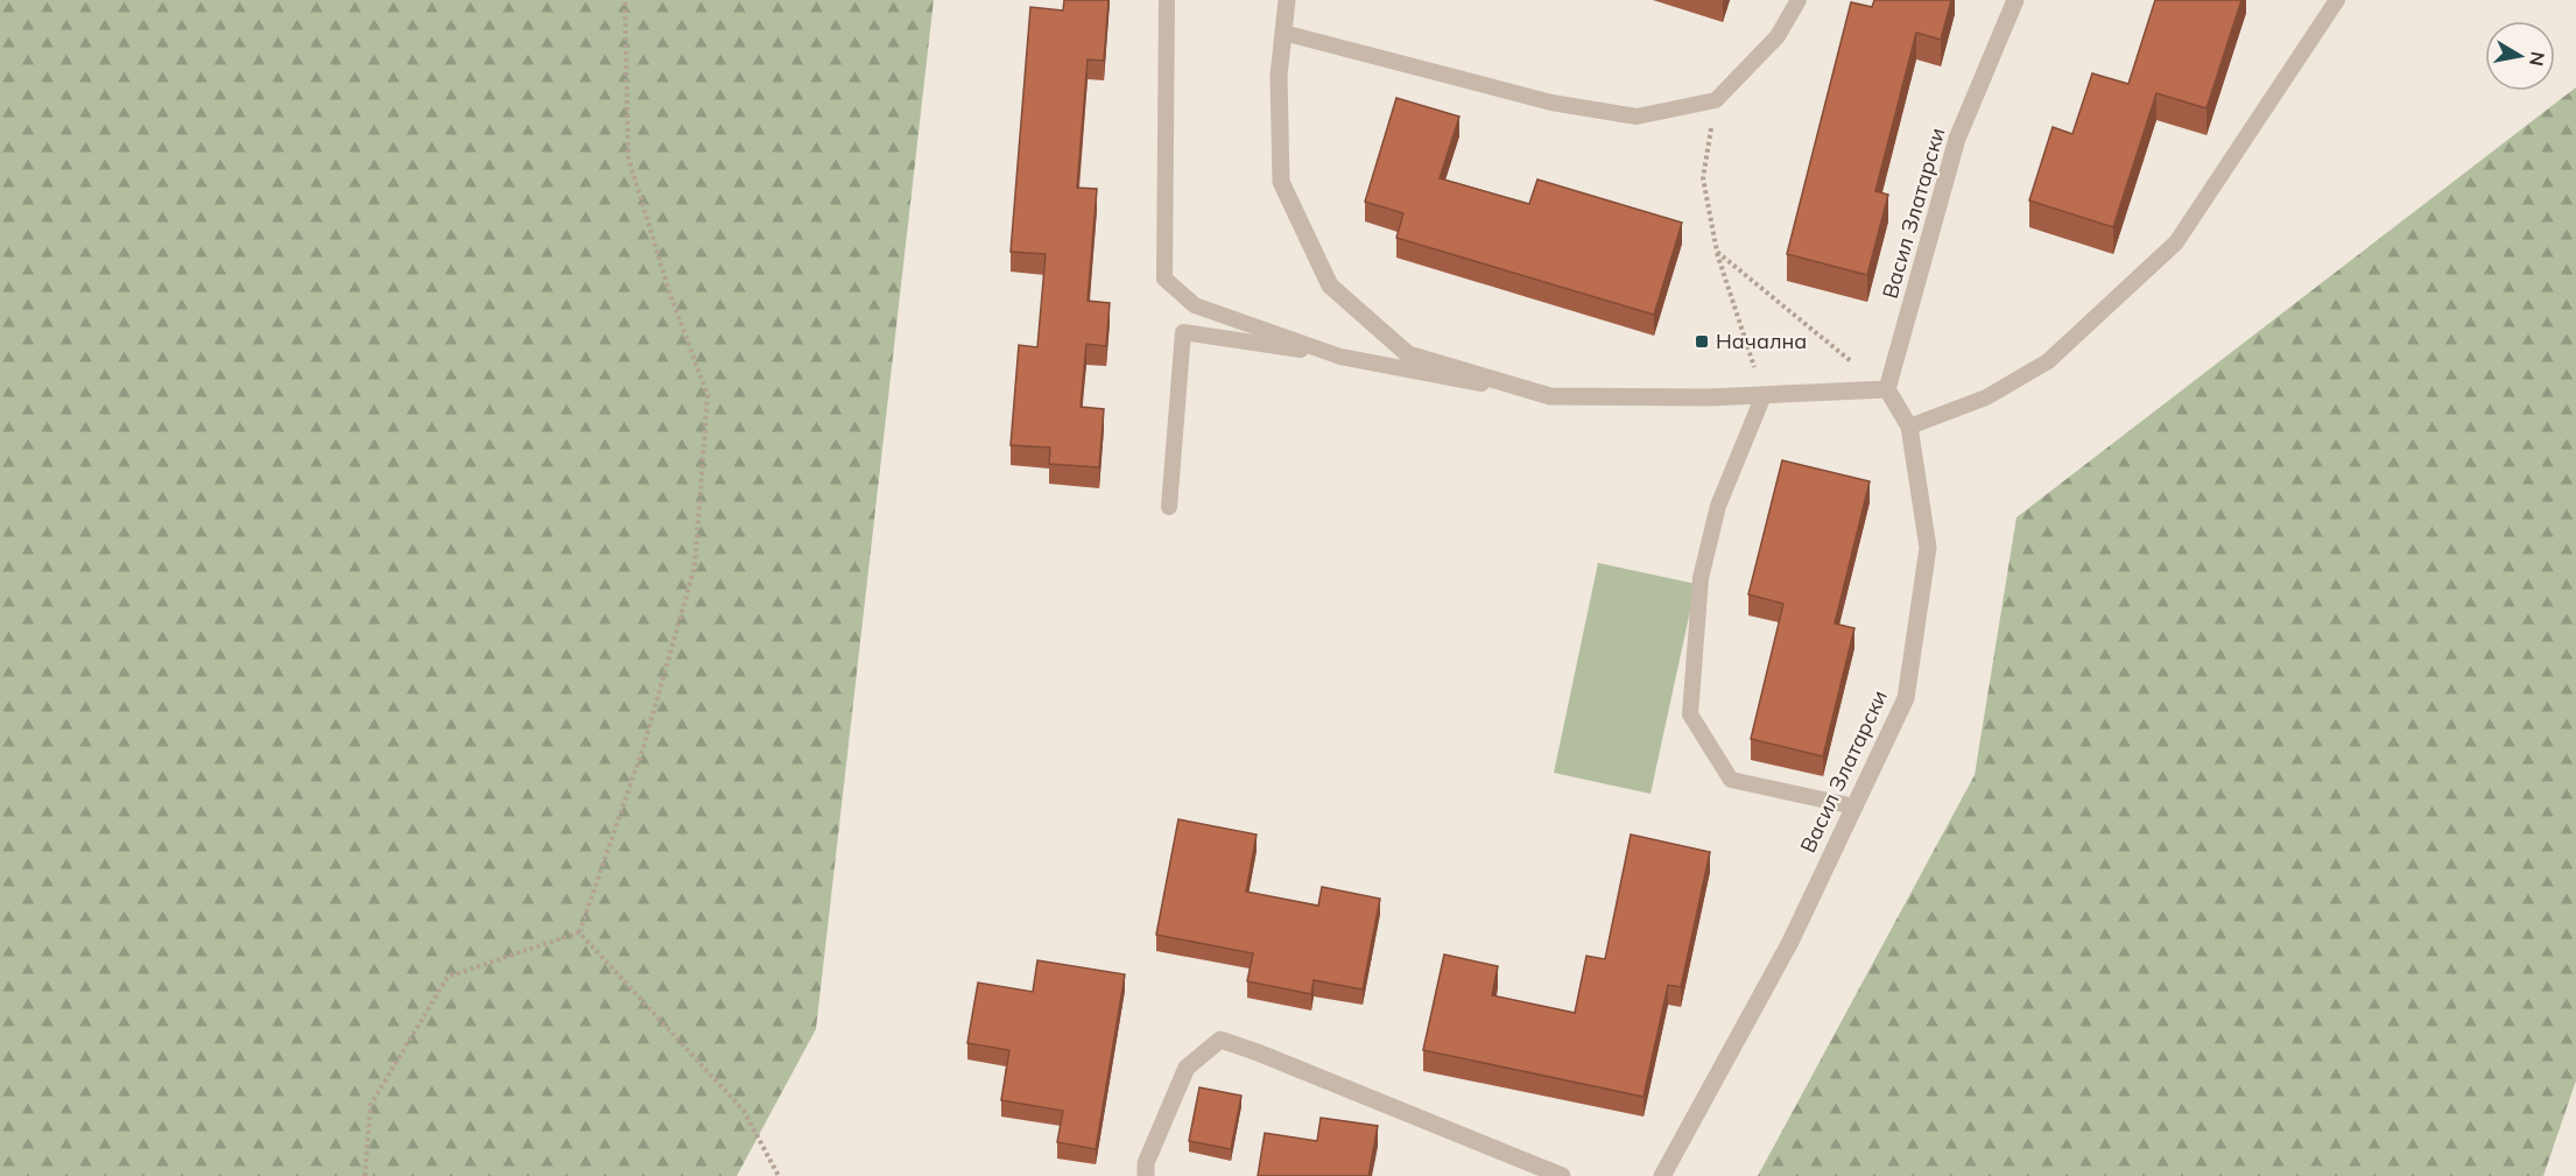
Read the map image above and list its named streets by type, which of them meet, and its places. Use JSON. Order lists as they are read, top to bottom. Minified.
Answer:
{"streets":{"street":["Васил Златарски"]},"places":{"transit":["Начална"]},"north":"right"}
